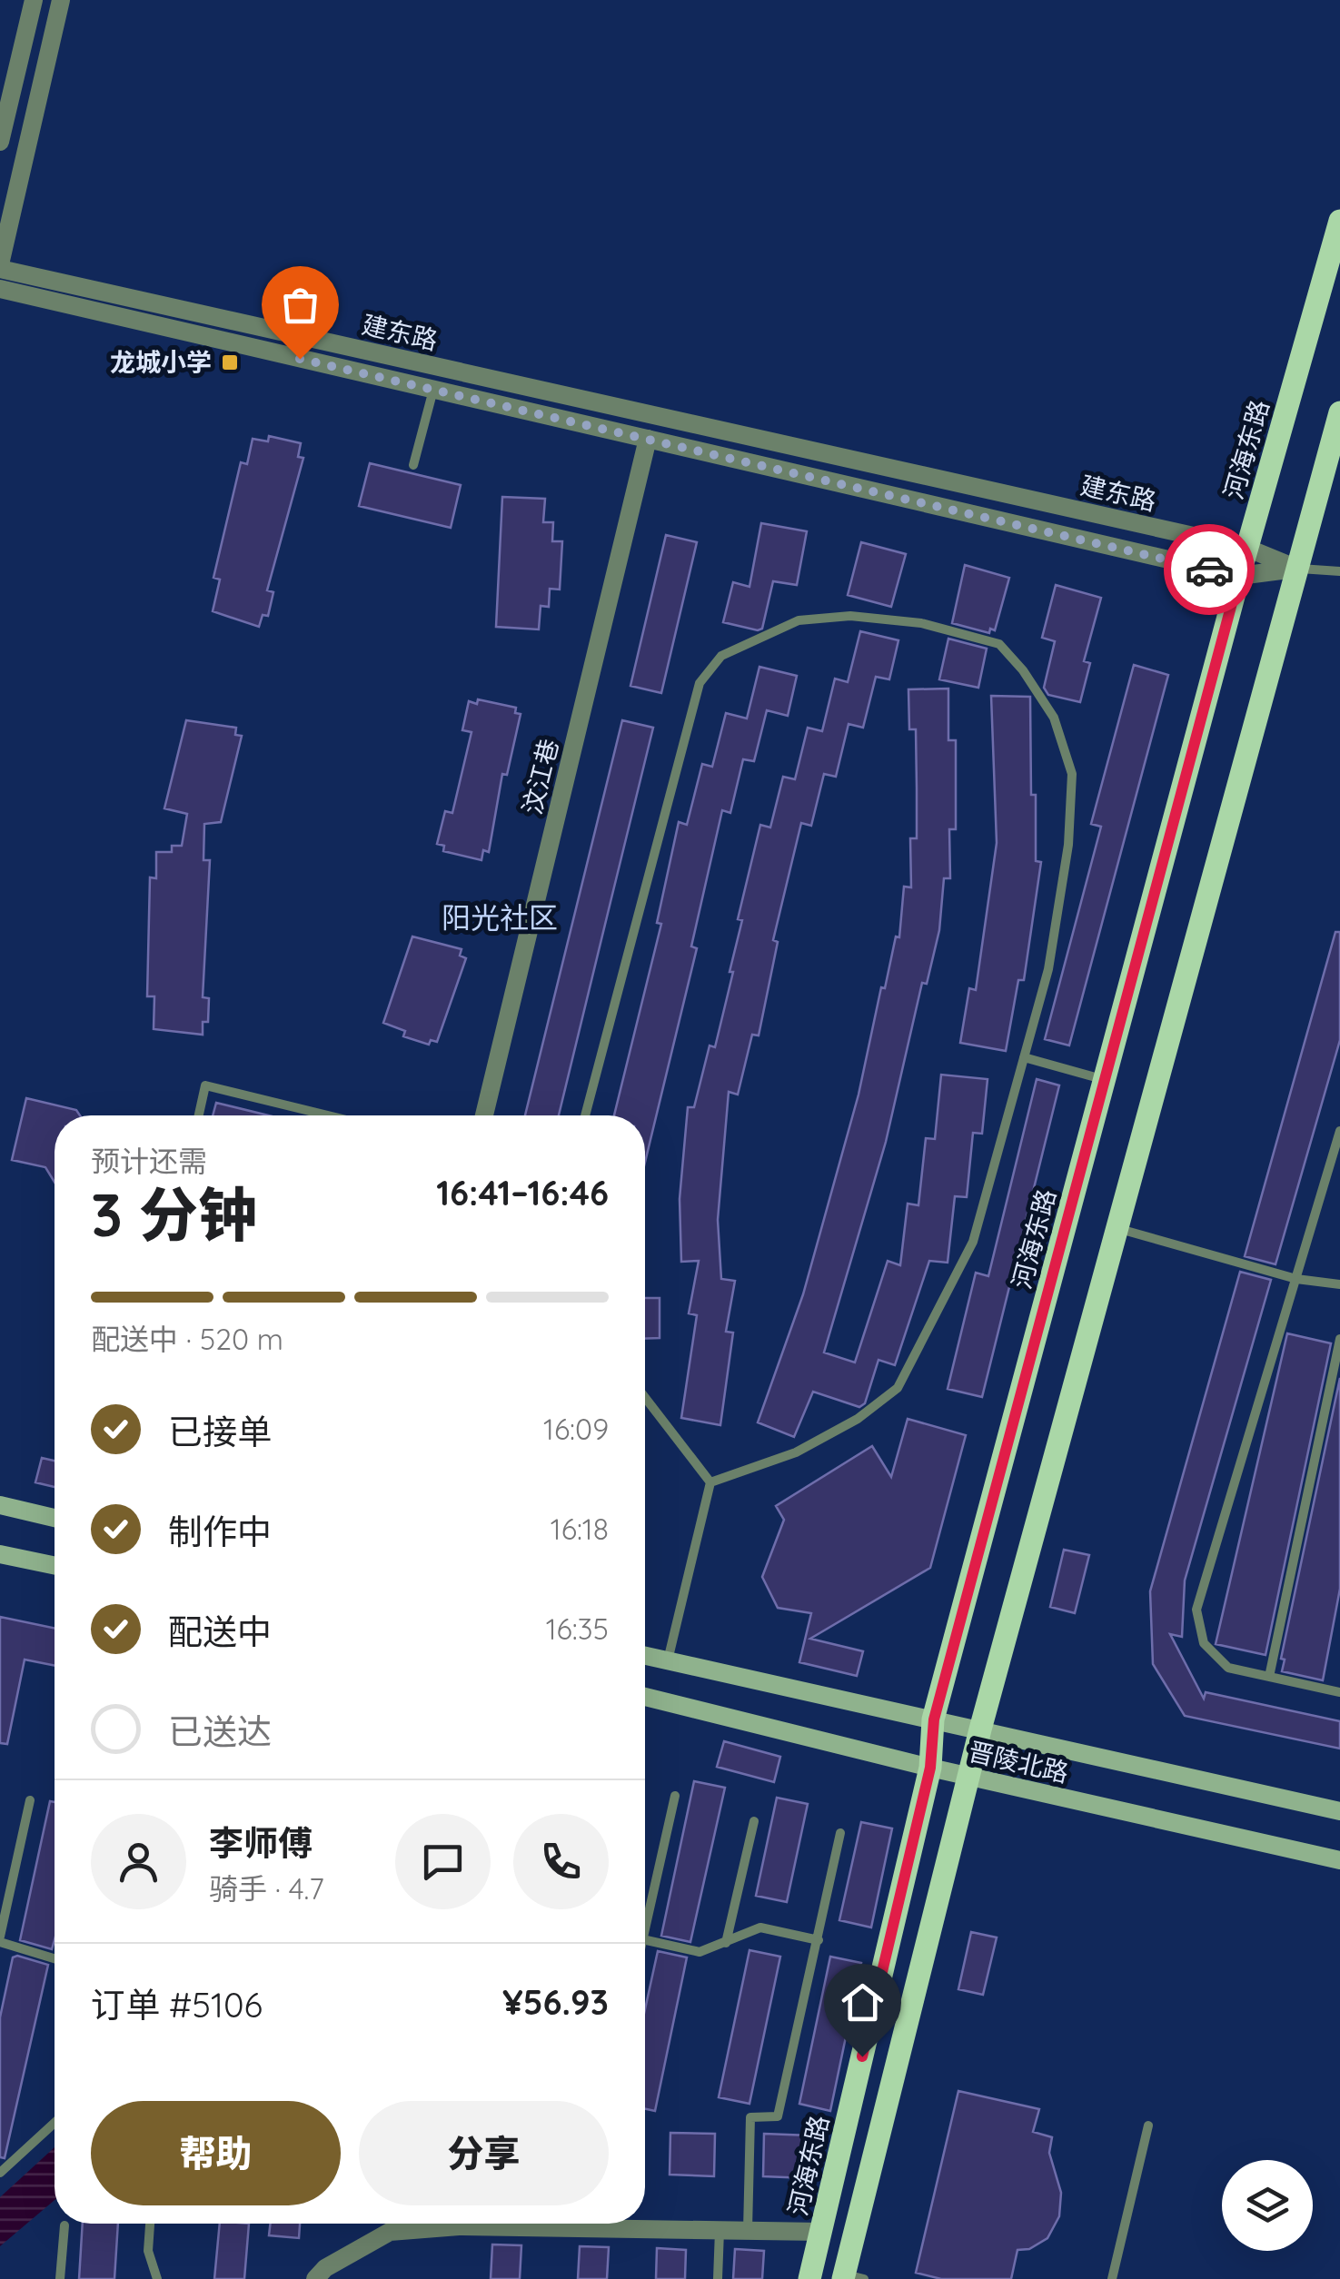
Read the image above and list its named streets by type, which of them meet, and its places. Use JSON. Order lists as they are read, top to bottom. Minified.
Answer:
{"streets":{"main road":["河海东路","晋陵北路"],"street":["建东路","汶江巷"]},"crossings":[["建东路","河海东路"],["建东路","汶江巷"],["河海东路","晋陵北路"]],"districts":["阳光社区"],"places":{"transit":["龙城小学"]},"page":{"heading":["3 分钟","预计还需","16:41–16:46"],"panel":["李师傅","骑手 · 4.7","订单 #5106","¥56.93"],"bar":"配送中 · 520 m","list":[["已接单","16:09"],["制作中","16:18"],["配送中","16:35"],"已送达"],"buttons":["帮助","分享"]}}
